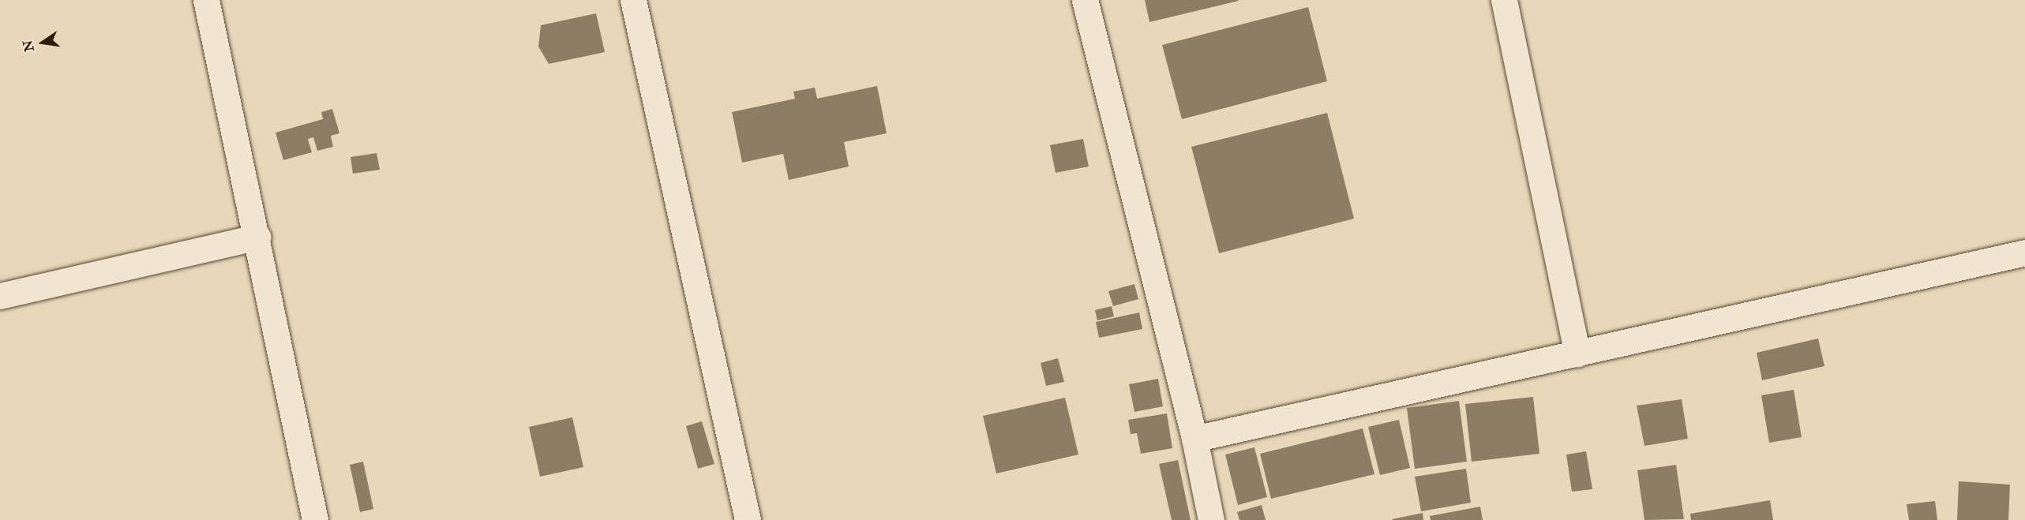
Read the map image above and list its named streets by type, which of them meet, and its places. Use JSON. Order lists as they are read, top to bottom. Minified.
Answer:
{"north":"left"}
